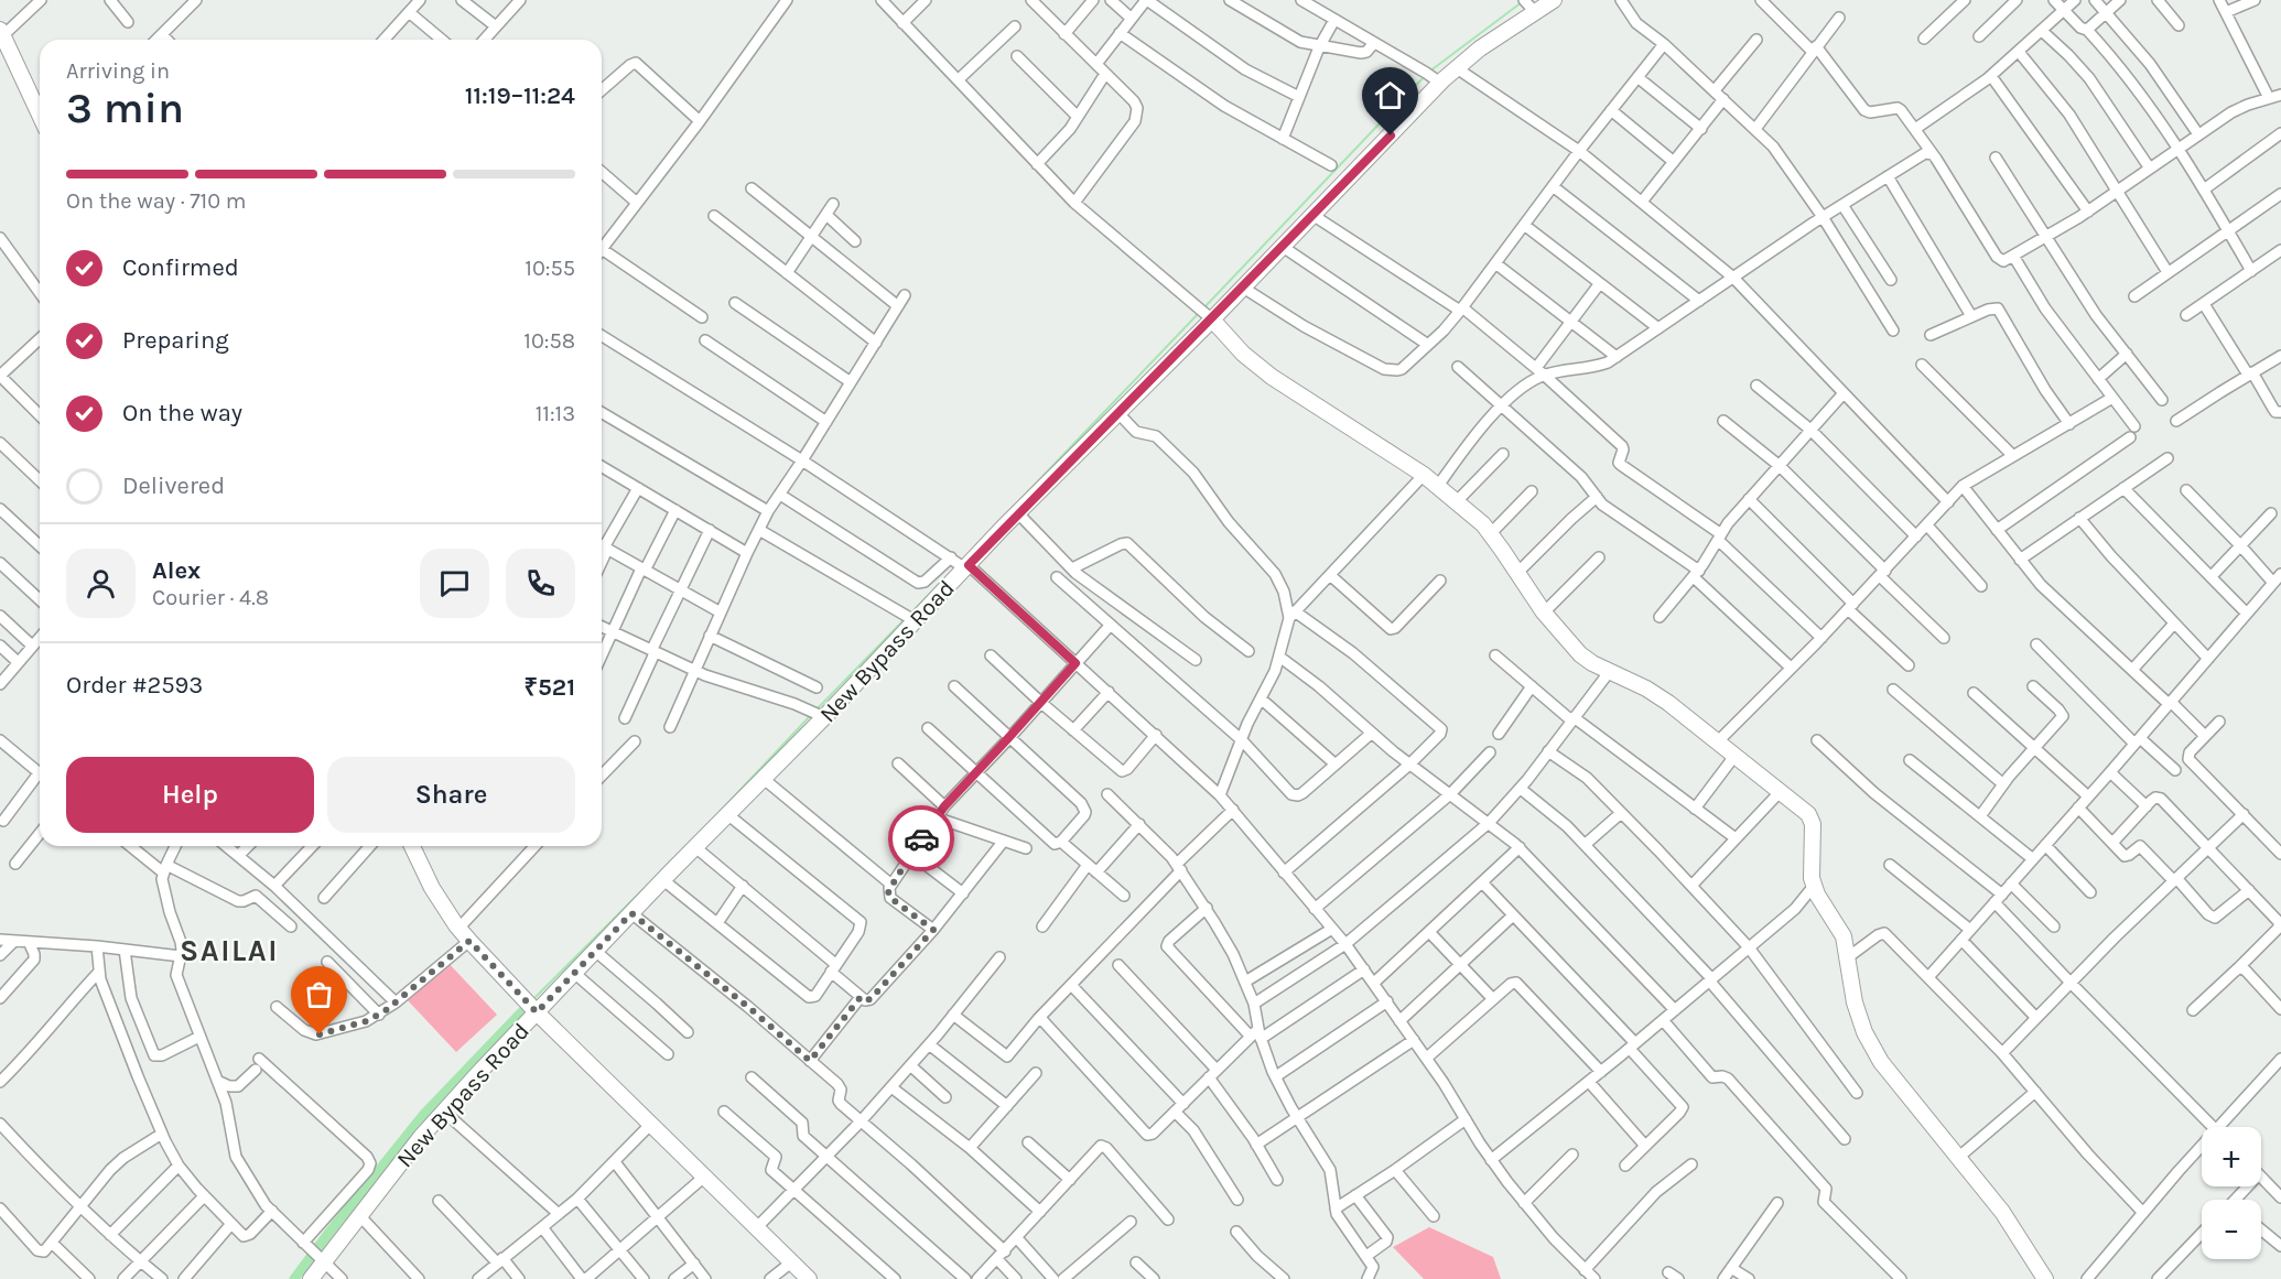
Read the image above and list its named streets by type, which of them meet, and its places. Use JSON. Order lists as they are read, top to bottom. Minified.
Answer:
{"streets":{"street":["New Bypass Road"]},"districts":["SAILAI"],"page":{"heading":["3 min","Arriving in","11:19–11:24"],"panel":["Alex","Courier · 4.8","Order #2593","₹521"],"bar":"On the way · 710 m","list":[["Confirmed","10:55"],["Preparing","10:58"],["On the way","11:13"],"Delivered"],"buttons":["Help","Share"],"map_buttons":["+","−"]}}
